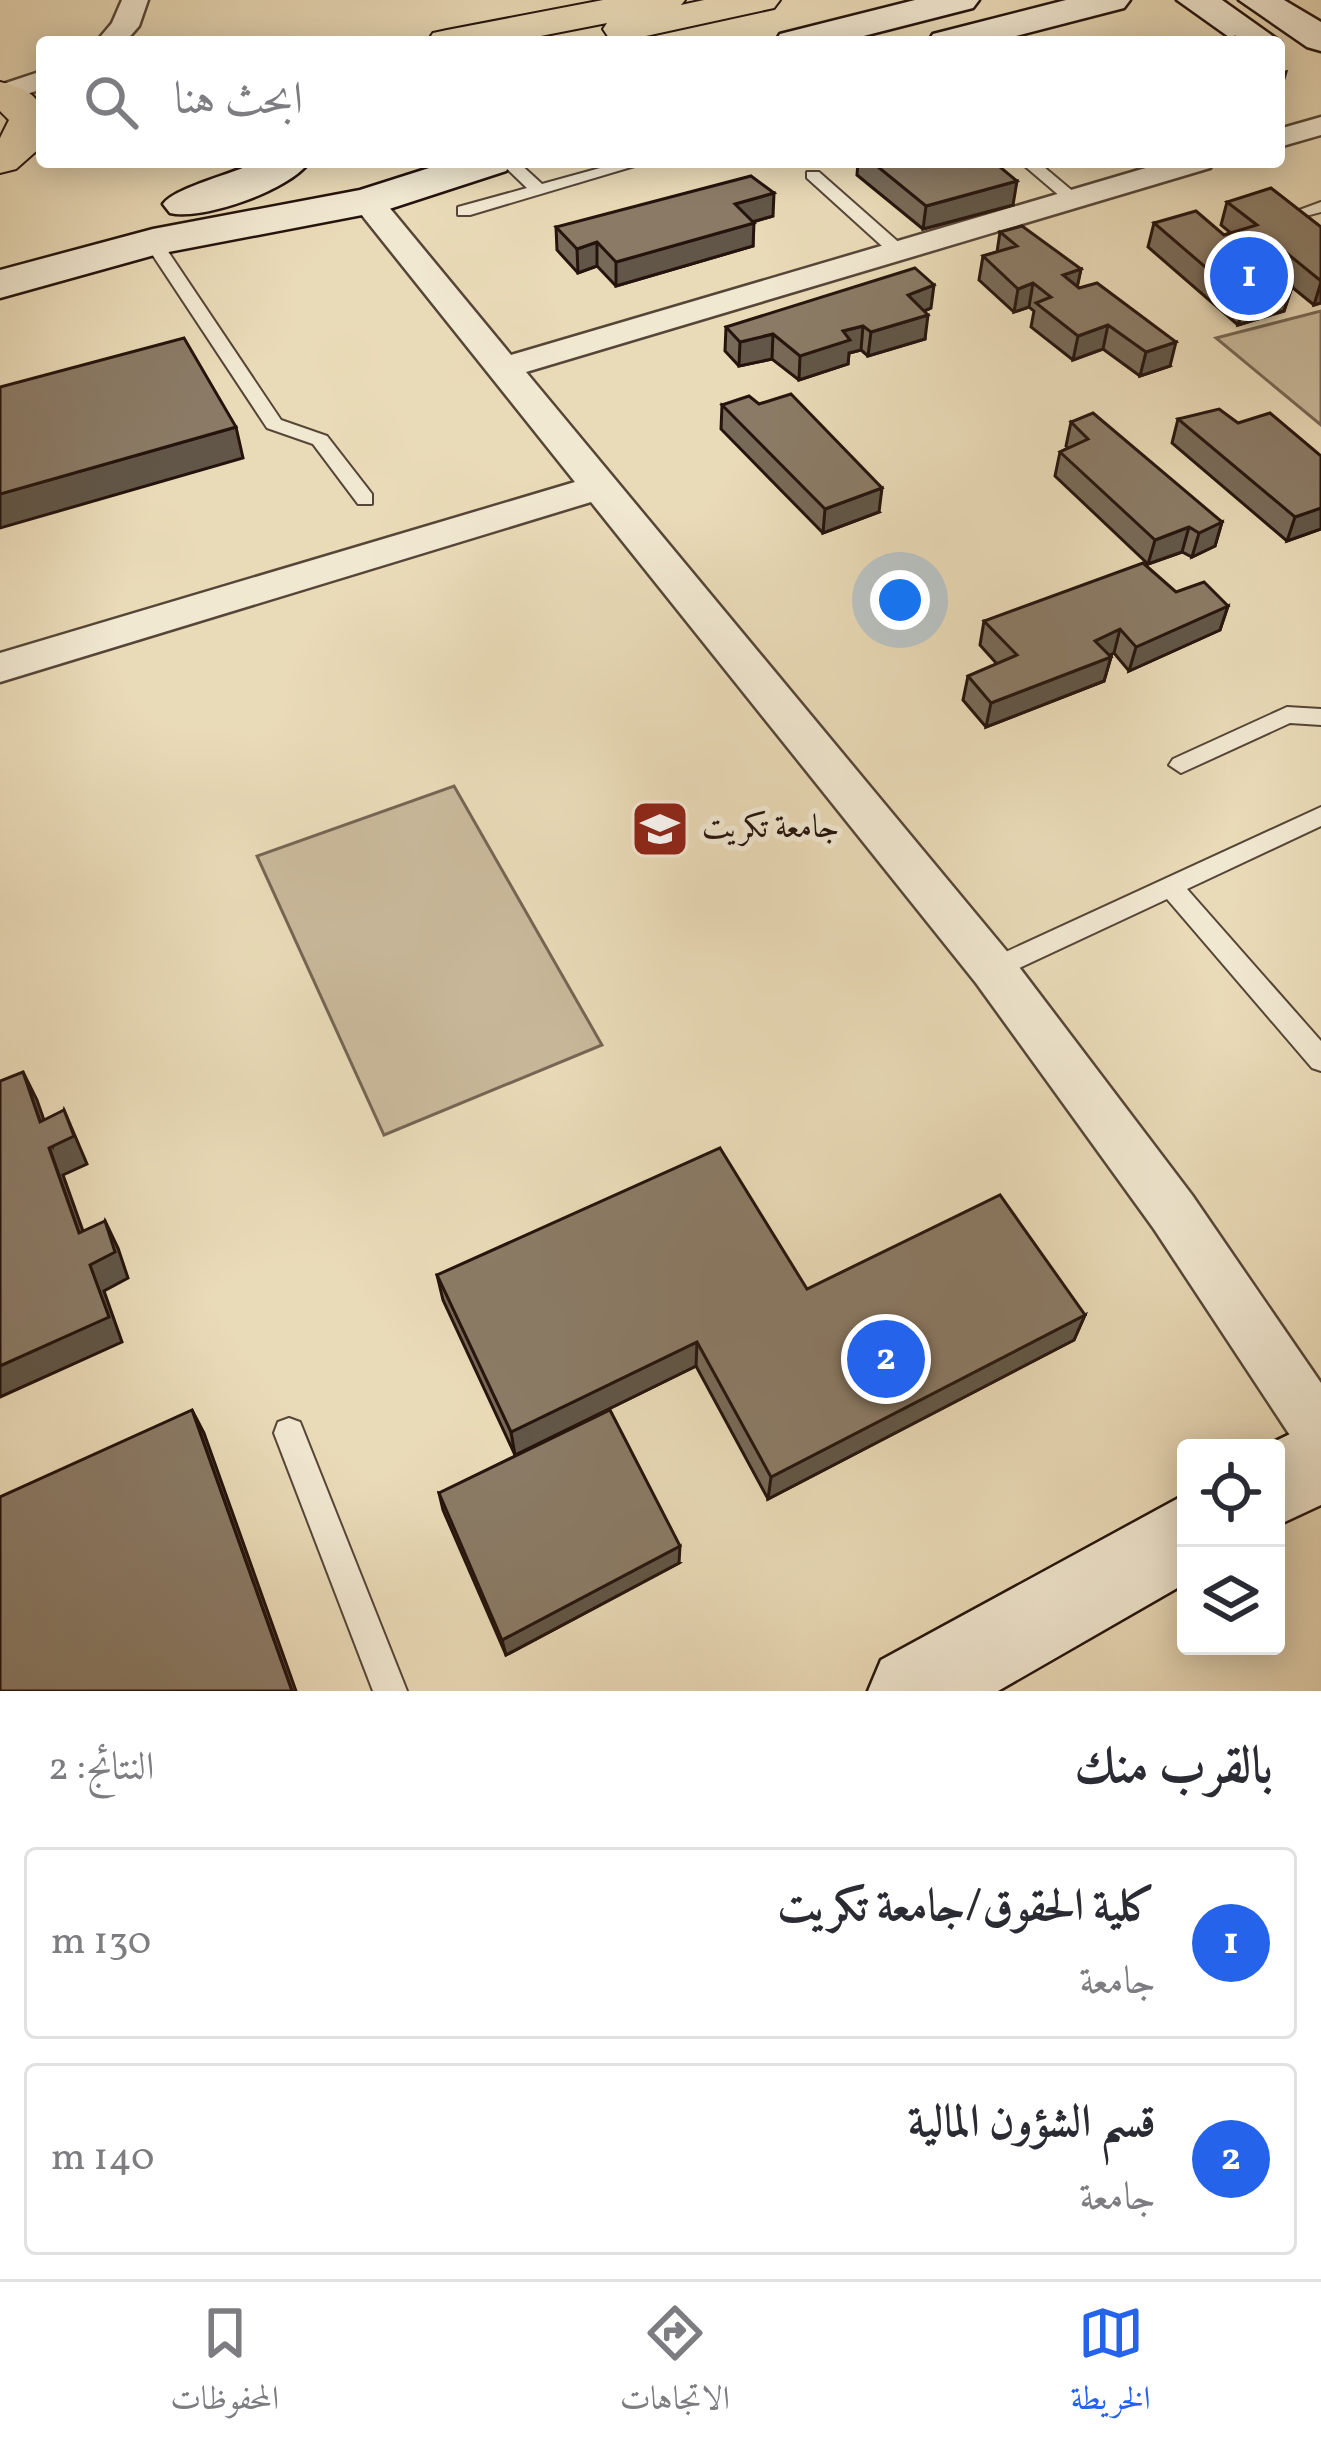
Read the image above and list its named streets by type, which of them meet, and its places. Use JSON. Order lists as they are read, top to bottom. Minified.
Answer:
{"places":{"school or university":["جامعة تكريت"]},"page":{"search":"ابحث هنا","pins":["1","2"],"heading":["بالقرب منك","النتائج: 2"],"list":[{"mark":"1","name":"كلية الحقوق/جامعة تكريت","note":"جامعة","value":"130 m"},{"mark":"2","name":"قسم الشؤون المالية","note":"جامعة","value":"140 m"}],"nav":["الخريطة","الاتجاهات","المحفوظات"]}}
